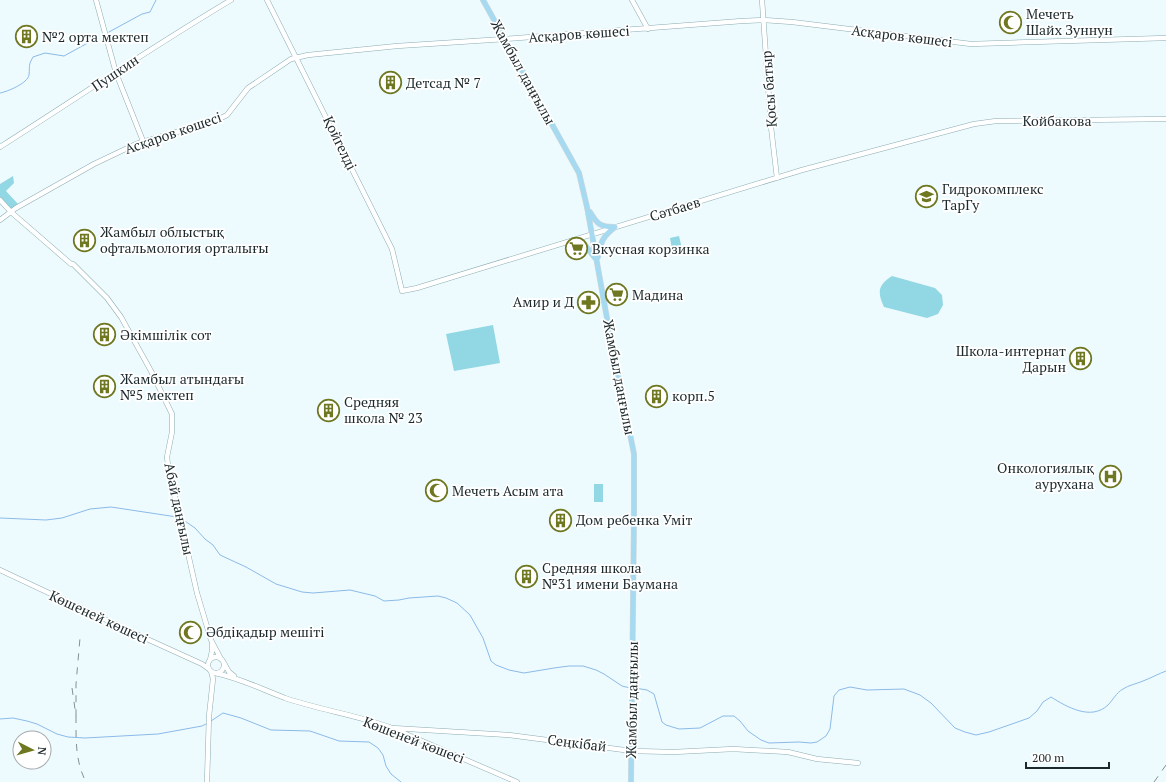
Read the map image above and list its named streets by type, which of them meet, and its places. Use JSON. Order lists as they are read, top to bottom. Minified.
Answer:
{"streets":{"main road":["Асқаров көшесі","Жамбыл даңғылы","Пушкин","Қосы батыр","Койбакова","Қойгелді","Сәтбаев","Абай даңғылы","Көшеней көшесі","Сеңкібай"]},"crossings":[["Асқаров көшесі","Жамбыл даңғылы"],["Асқаров көшесі","Қосы батыр"],["Асқаров көшесі","Қойгелді"],["Асқаров көшесі","Абай даңғылы"],["Жамбыл даңғылы","Сәтбаев"],["Жамбыл даңғылы","Сеңкібай"],["Қосы батыр","Сәтбаев"],["Койбакова","Сәтбаев"],["Қойгелді","Сәтбаев"],["Көшеней көшесі","Сеңкібай"]],"places":{"mosque":["Мечеть Шайх Зуннун","Мечеть Асым ата","Әбдіқадыр мешіті"],"building":["№2 орта мектеп","Детсад № 7","Жамбыл облыстық офтальмология орталығы","Әкімшілік сот","Школа-интернат Дарын","Жамбыл атындағы №5 мектеп","корп.5","Средняя школа № 23","Дом ребенка Умiт","Средняя школа №31 имени Баумана"],"school or university":["Гидрокомплекс ТарГу"],"supermarket":["Вкусная корзинка","Мадина"],"pharmacy":["Амир и Д"],"hospital":["Онкологиялық аурухана"]},"scale_bar":"200 m","north":"right"}
